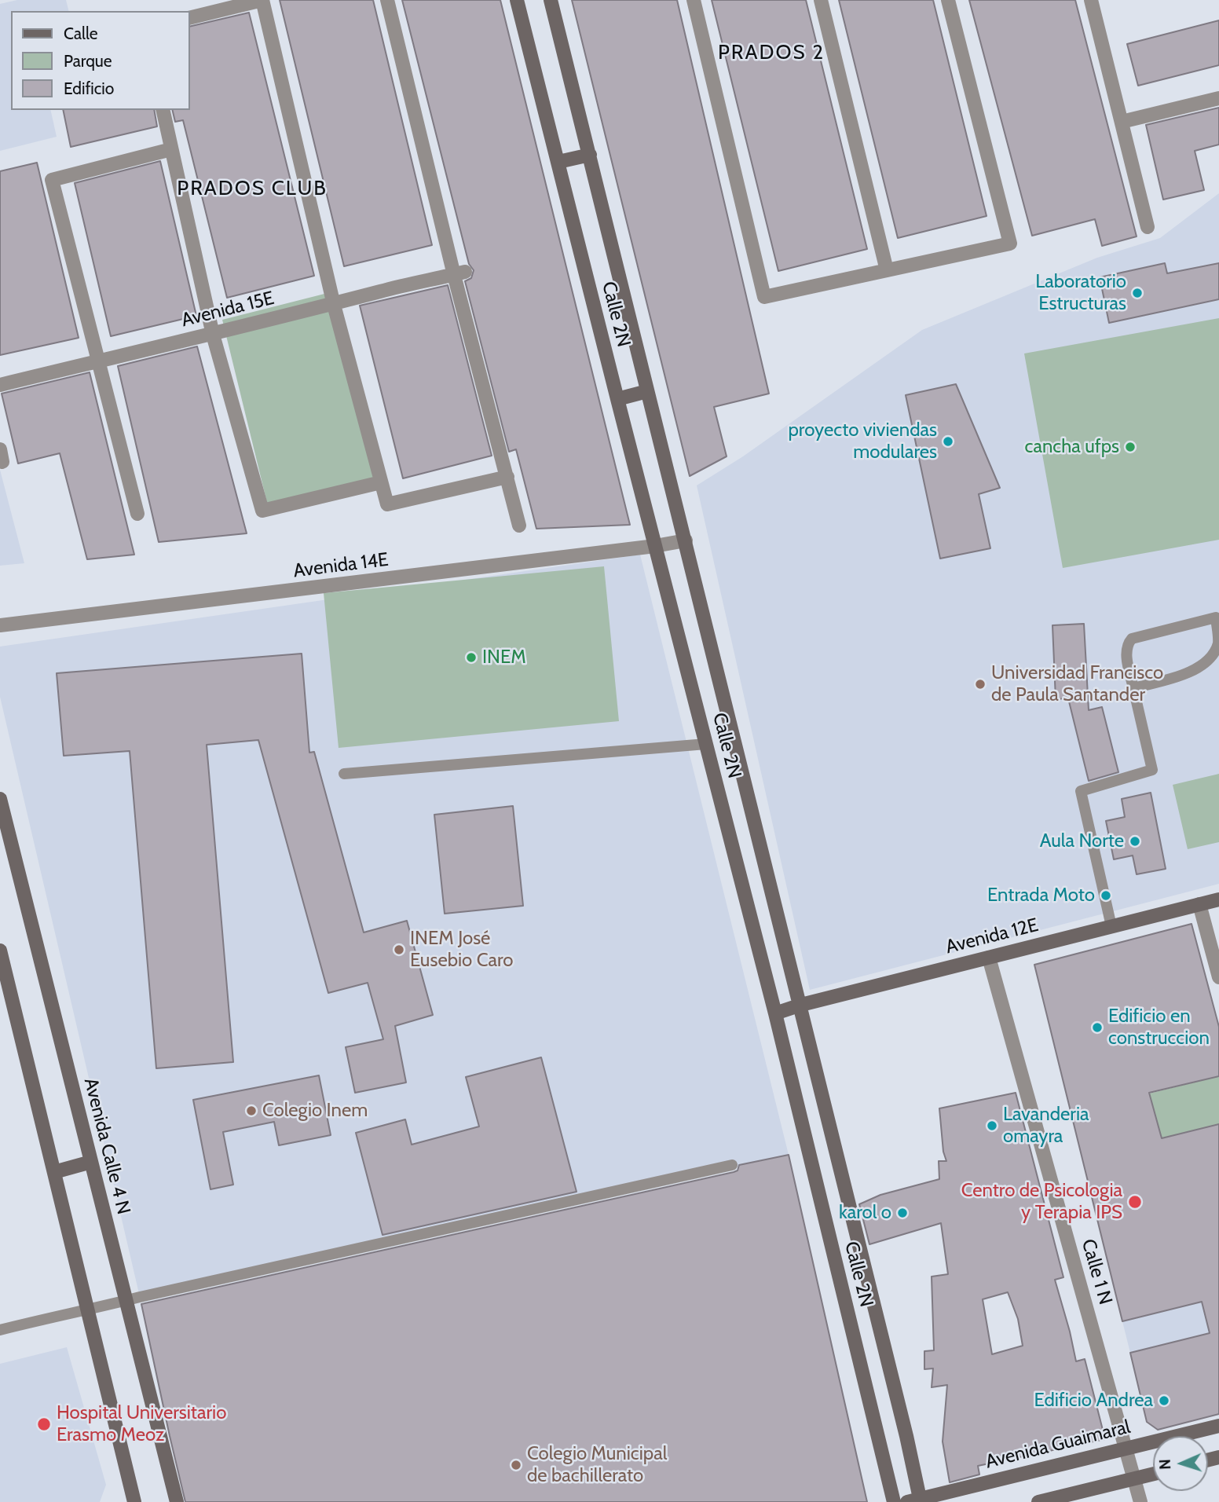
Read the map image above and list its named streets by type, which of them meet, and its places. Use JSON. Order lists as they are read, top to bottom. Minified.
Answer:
{"streets":{"street":["Avenida 15E","Calle 2N","Avenida 14E","Avenida 12E","Avenida Calle 4 N","Calle 1 N","Avenida Guaimaral"]},"crossings":[["Calle 2N","Avenida 14E"],["Calle 2N","Avenida 12E"],["Calle 2N","Avenida Guaimaral"],["Avenida 12E","Calle 1 N"],["Calle 1 N","Avenida Guaimaral"]],"districts":["PRADOS 2","PRADOS CLUB"],"places":["Laboratorio Estructuras","proyecto viviendas modulares","cancha ufps","INEM","Universidad Francisco de Paula Santander","Aula Norte","Entrada Moto","INEM José Eusebio Caro","Edificio en construccion","Colegio Inem","Lavanderia omayra","Centro de Psicologia y Terapia IPS","karol o","Edificio Andrea","Hospital Universitario Erasmo Meoz","Colegio Municipal de bachillerato"],"legend":["Calle","Parque","Edificio"],"north":"left"}
